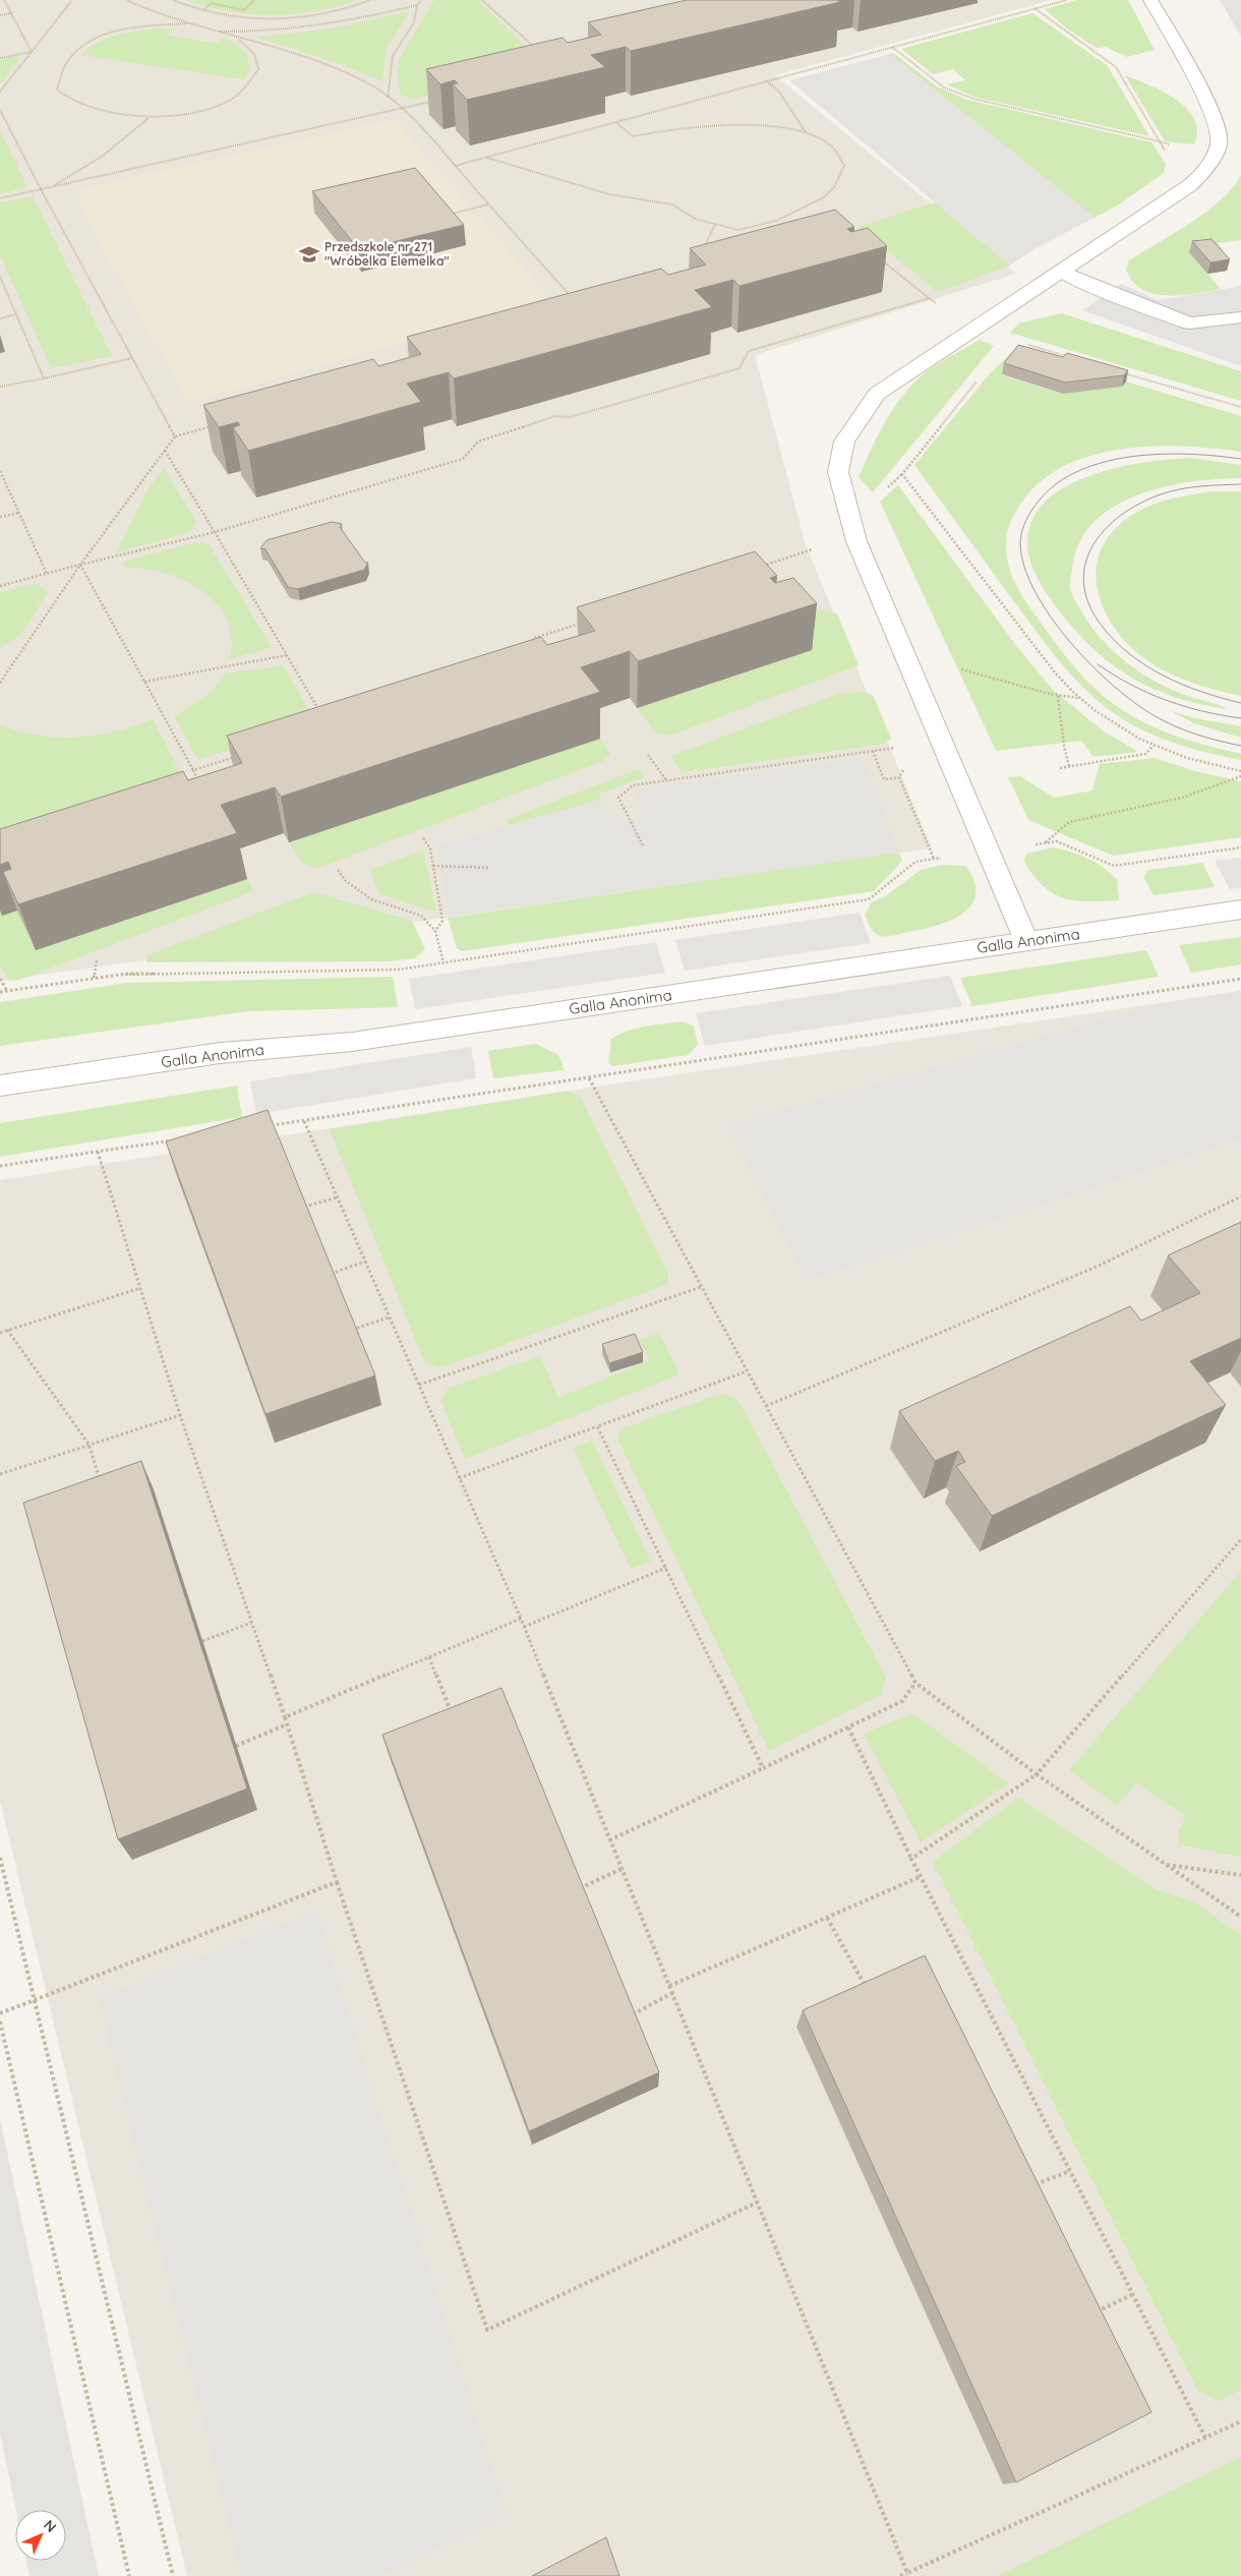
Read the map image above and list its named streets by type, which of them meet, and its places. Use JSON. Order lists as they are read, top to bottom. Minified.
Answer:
{"streets":{"street":["Galla Anonima"]},"places":{"school or university":["Przedszkole nr 271 \"Wróbelka Elemelka\""]},"north":"top right"}
